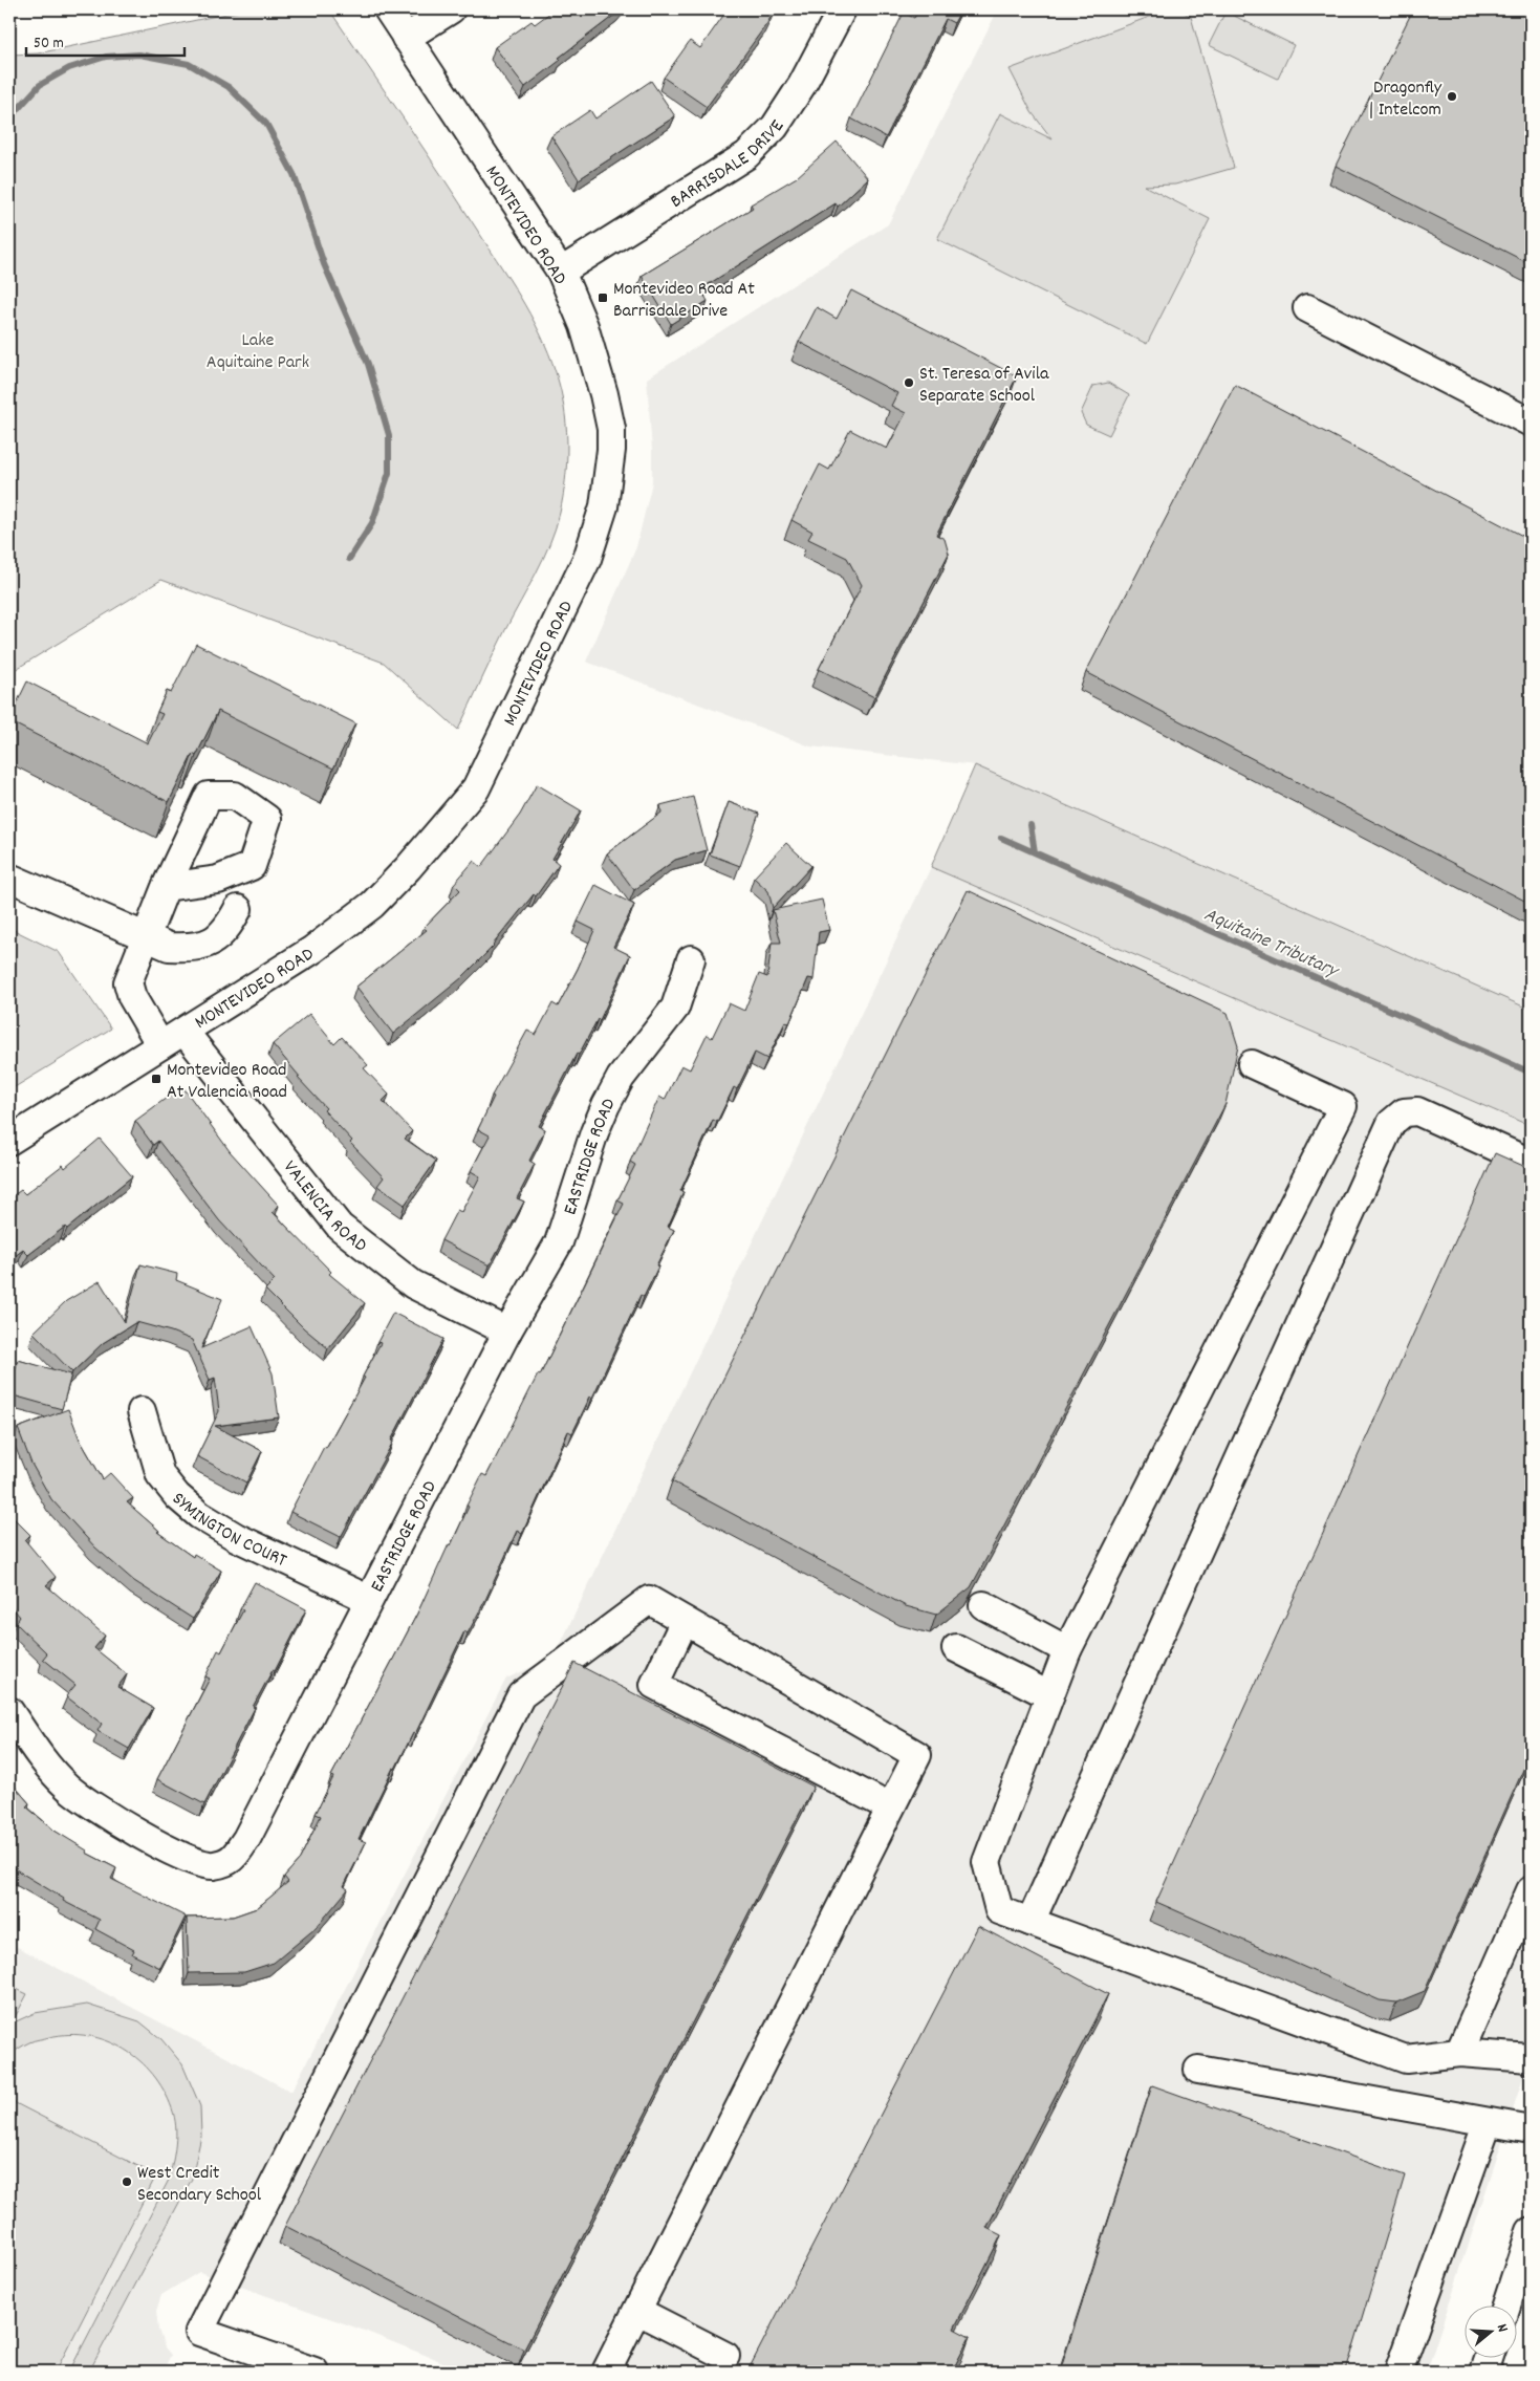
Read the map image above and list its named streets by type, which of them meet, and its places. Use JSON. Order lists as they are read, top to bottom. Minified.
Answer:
{"streets":{"street":["BARRISDALE DRIVE","MONTEVIDEO ROAD","EASTRIDGE ROAD","VALENCIA ROAD","SYMINGTON COURT"]},"crossings":[["BARRISDALE DRIVE","MONTEVIDEO ROAD"],["MONTEVIDEO ROAD","VALENCIA ROAD"],["EASTRIDGE ROAD","VALENCIA ROAD"],["EASTRIDGE ROAD","SYMINGTON COURT"]],"water":["Aquitaine Tributary"],"parks":["Lake Aquitaine Park"],"places":{"other":["Dragonfly | Intelcom","St. Teresa of Avila Separate School","West Credit Secondary School"],"transit":["Montevideo Road At Barrisdale Drive","Montevideo Road At Valencia Road"]},"scale_bar":"50 m","north":"right"}
